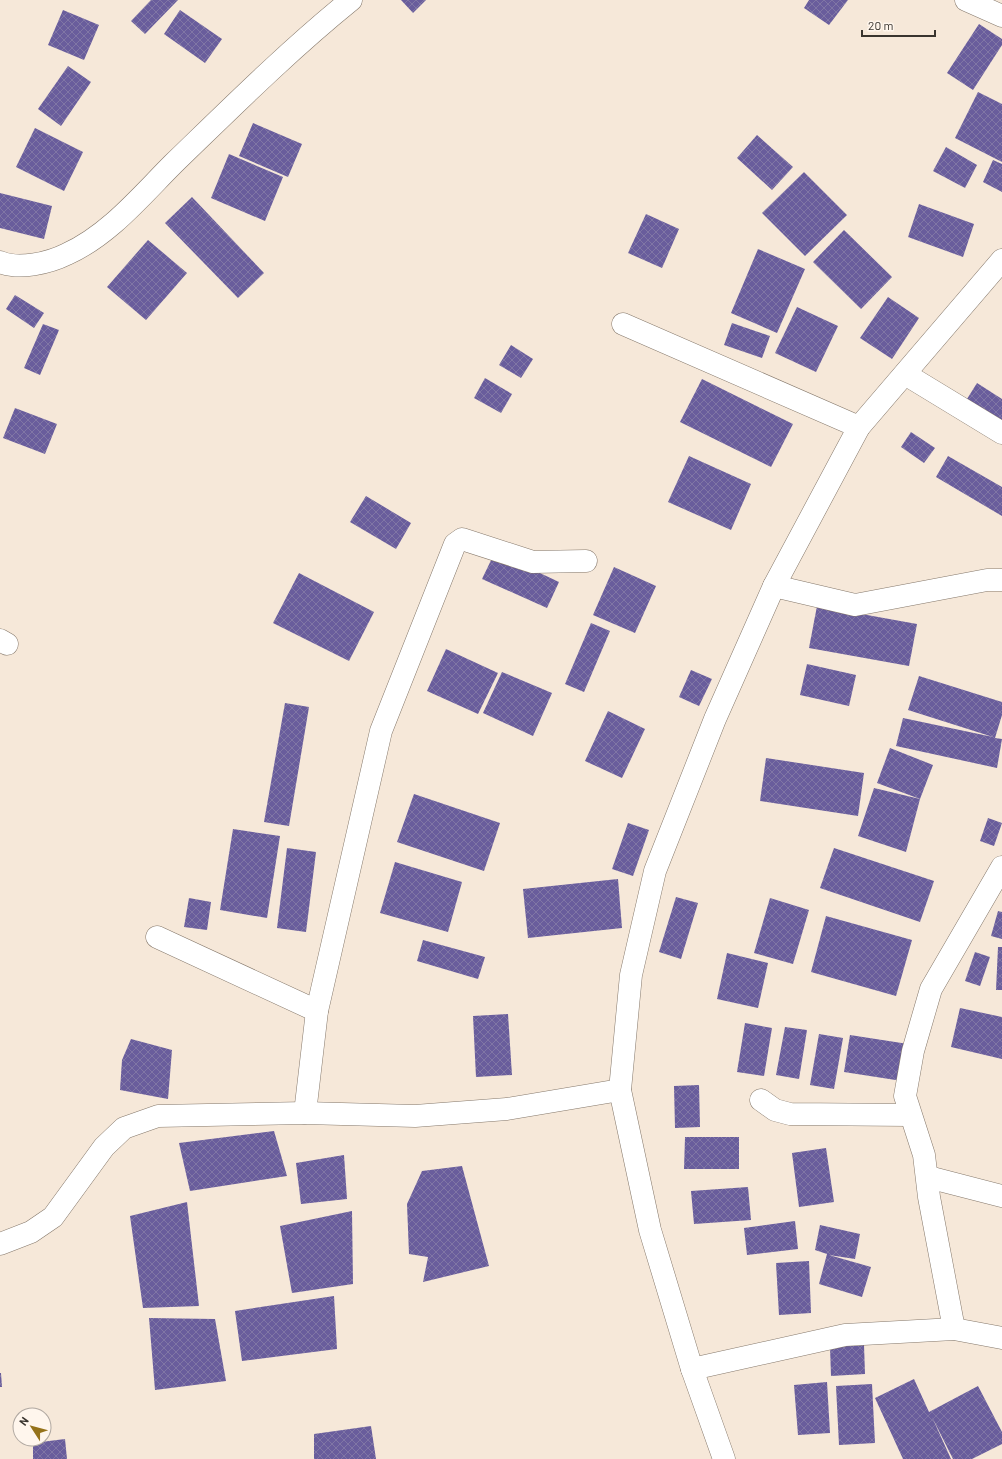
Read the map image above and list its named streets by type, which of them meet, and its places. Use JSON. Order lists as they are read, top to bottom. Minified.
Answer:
{"scale_bar":"20 m","north":"top left"}
